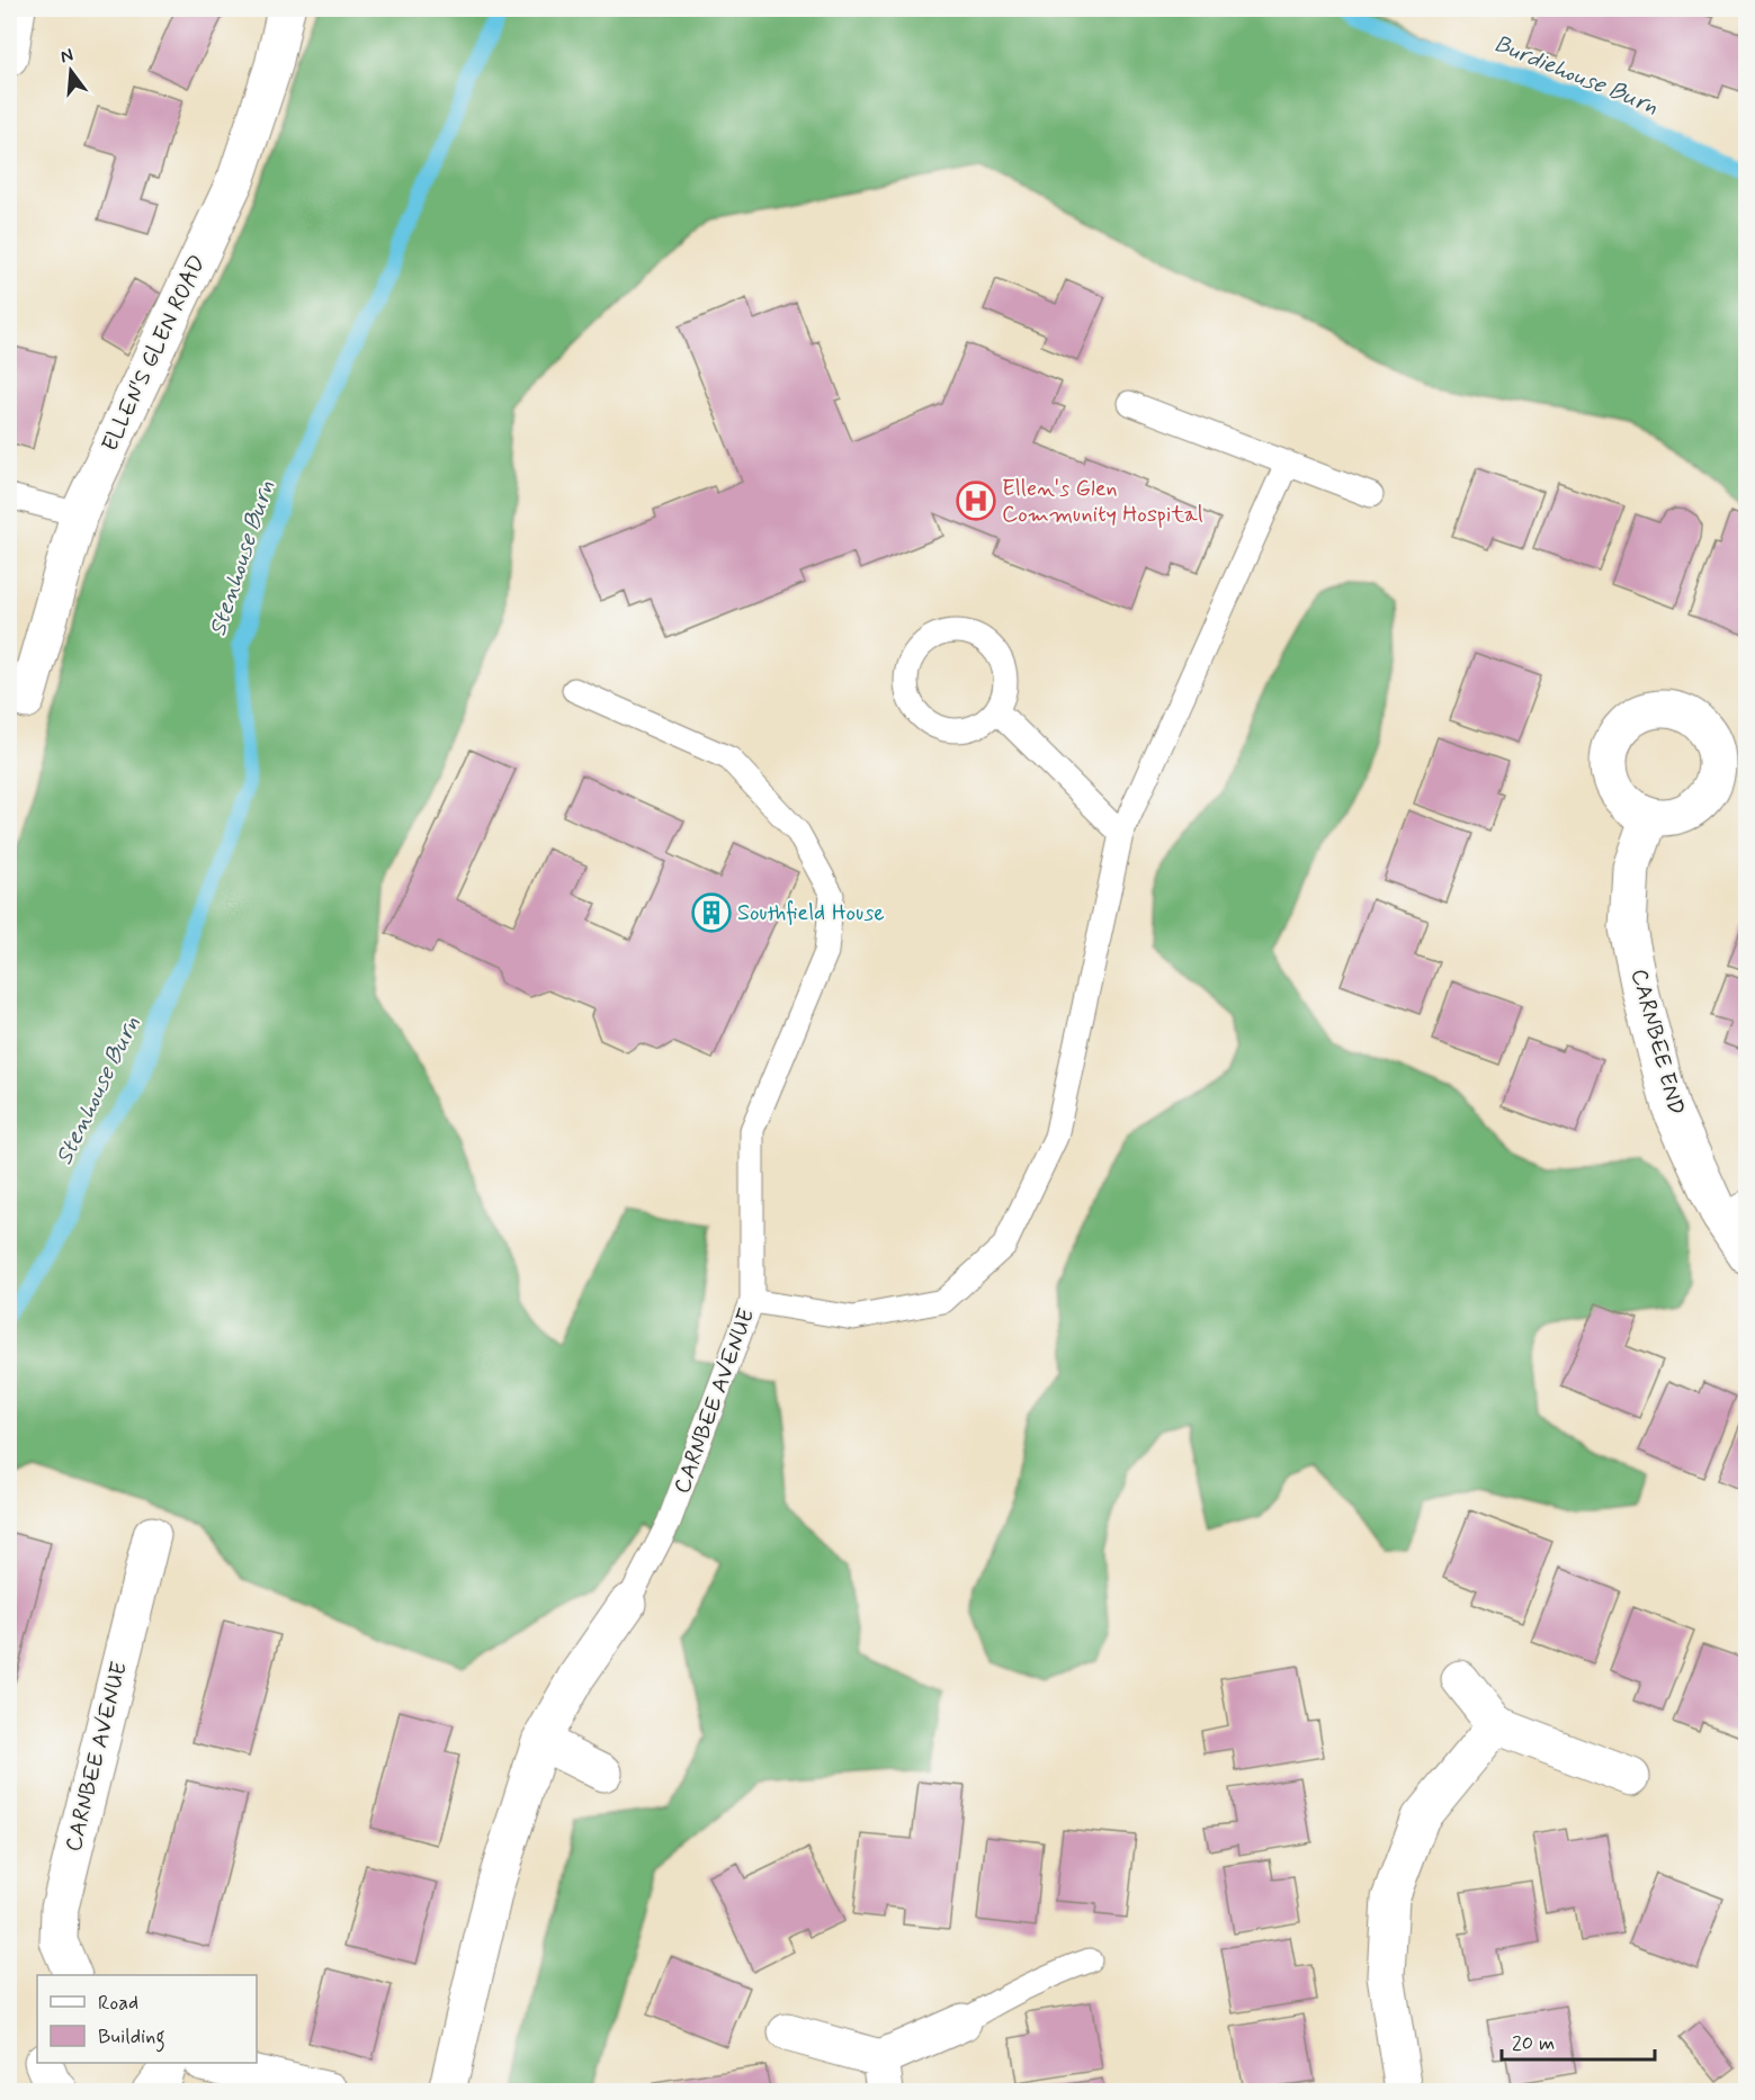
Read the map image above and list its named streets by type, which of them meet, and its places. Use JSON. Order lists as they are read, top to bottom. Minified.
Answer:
{"streets":{"street":["ELLEN'S GLEN ROAD","CARNBEE END","CARNBEE AVENUE"]},"water":["Burdiehouse Burn","Stenhouse Burn"],"places":{"hospital":["Ellen's Glen Community Hospital"],"building":["Southfield House"]},"legend":["Road","Building"],"scale_bar":"20 m","north":"top"}
